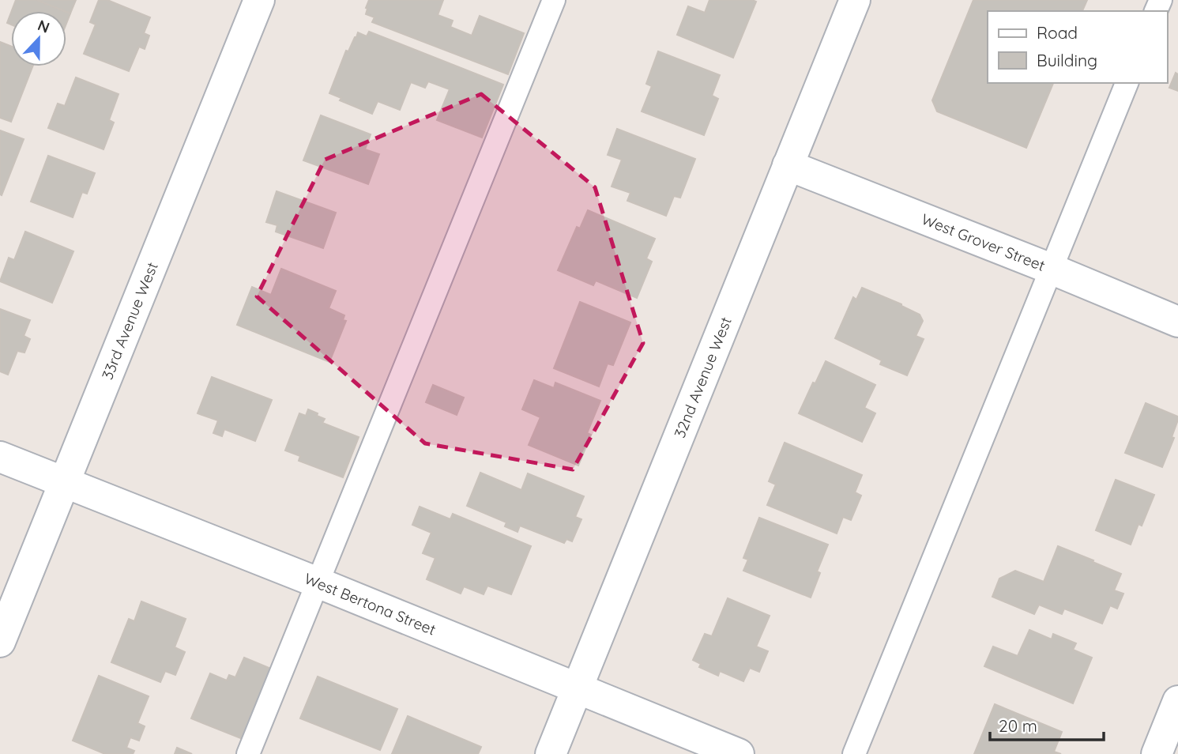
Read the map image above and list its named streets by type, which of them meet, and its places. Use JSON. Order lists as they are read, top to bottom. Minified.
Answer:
{"streets":{"street":["West Grover Street","33rd Avenue West","32nd Avenue West","West Bertona Street"]},"crossings":[["West Grover Street","32nd Avenue West"],["33rd Avenue West","West Bertona Street"],["32nd Avenue West","West Bertona Street"]],"legend":["Road","Building"],"scale_bar":"20 m","north":"top"}
